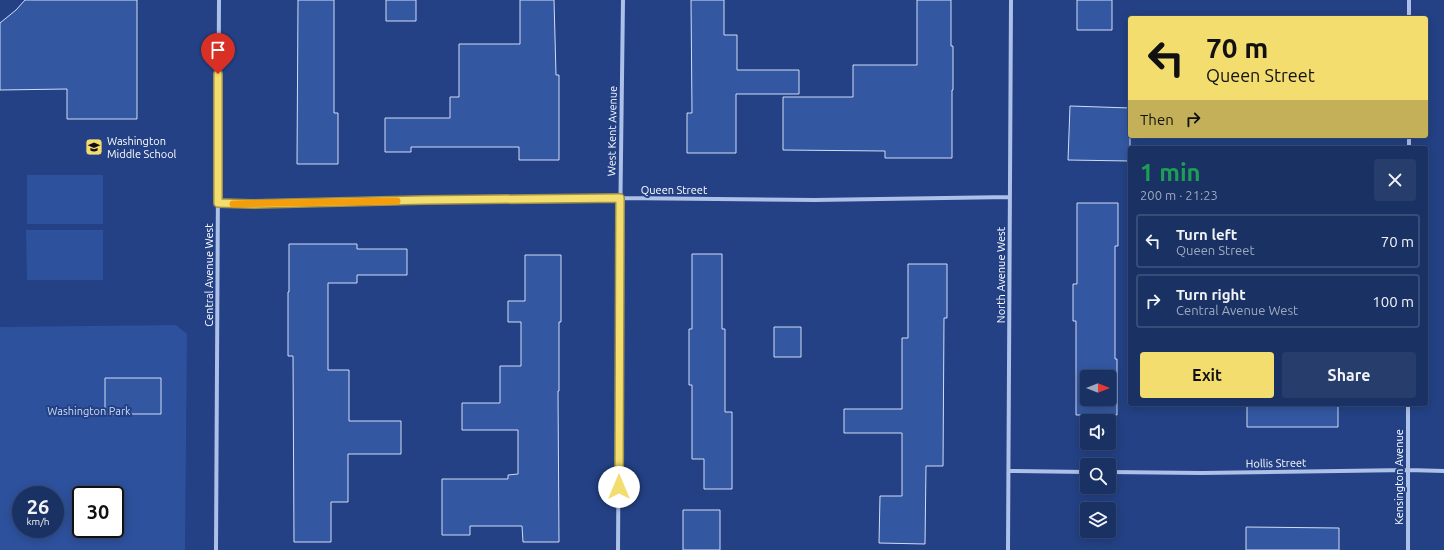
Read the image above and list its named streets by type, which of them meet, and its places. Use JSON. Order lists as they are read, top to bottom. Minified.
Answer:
{"streets":{"street":["West Kent Avenue","Queen Street","Central Avenue West","North Avenue West","Hollis Street","Kensington Avenue"]},"crossings":[["West Kent Avenue","Queen Street"],["Queen Street","Central Avenue West"],["Queen Street","North Avenue West"],["Hollis Street","Kensington Avenue"]],"parks":["Washington Park"],"places":{"school or university":["Washington Middle School"]},"north":"right","page":{"turn":["70 m","Queen Street"],"then":"Then","heading":["1 min","200 m · 21:23"],"list":[{"name":"Turn left","note":"Queen Street","value":"70 m"},{"name":"Turn right","note":"Central Avenue West","value":"100 m"}],"buttons":["Exit","Share"],"speed":"26 km/h","limit":"30"}}
